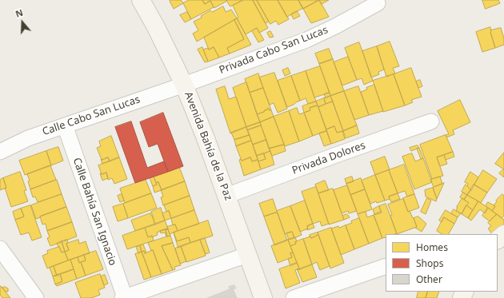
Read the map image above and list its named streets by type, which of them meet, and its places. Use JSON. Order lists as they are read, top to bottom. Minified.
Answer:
{"streets":{"main road":["Avenida Bahía de la Paz"],"street":["Privada Cabo San Lucas","Calle Cabo San Lucas","Privada Dolores","Calle Bahía San Ignacio"]},"crossings":[["Privada Cabo San Lucas","Calle Cabo San Lucas"],["Privada Cabo San Lucas","Avenida Bahía de la Paz"],["Calle Cabo San Lucas","Avenida Bahía de la Paz"],["Calle Cabo San Lucas","Calle Bahía San Ignacio"],["Avenida Bahía de la Paz","Privada Dolores"]],"legend":["Homes","Shops","Other"],"north":"top"}
